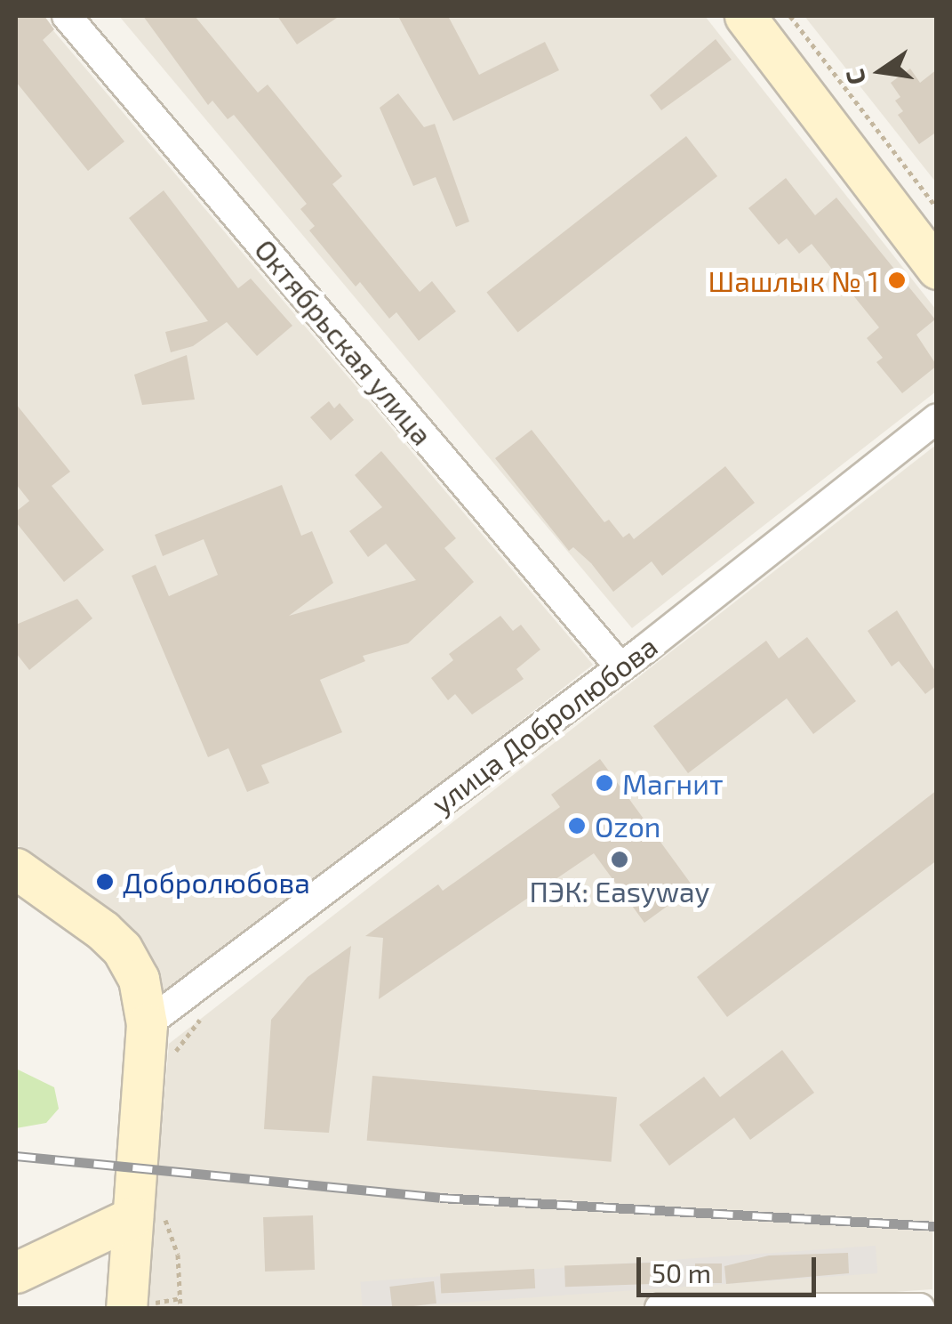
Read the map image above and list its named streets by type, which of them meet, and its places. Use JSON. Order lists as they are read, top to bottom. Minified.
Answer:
{"streets":{"street":["Октябрьская улица","улица Добролюбова"]},"crossings":[["Октябрьская улица","улица Добролюбова"]],"places":["Шашлык № 1","Магнит","Ozon","ПЭК: Easyway","Добролюбова"],"scale_bar":"50 m","north":"left"}
